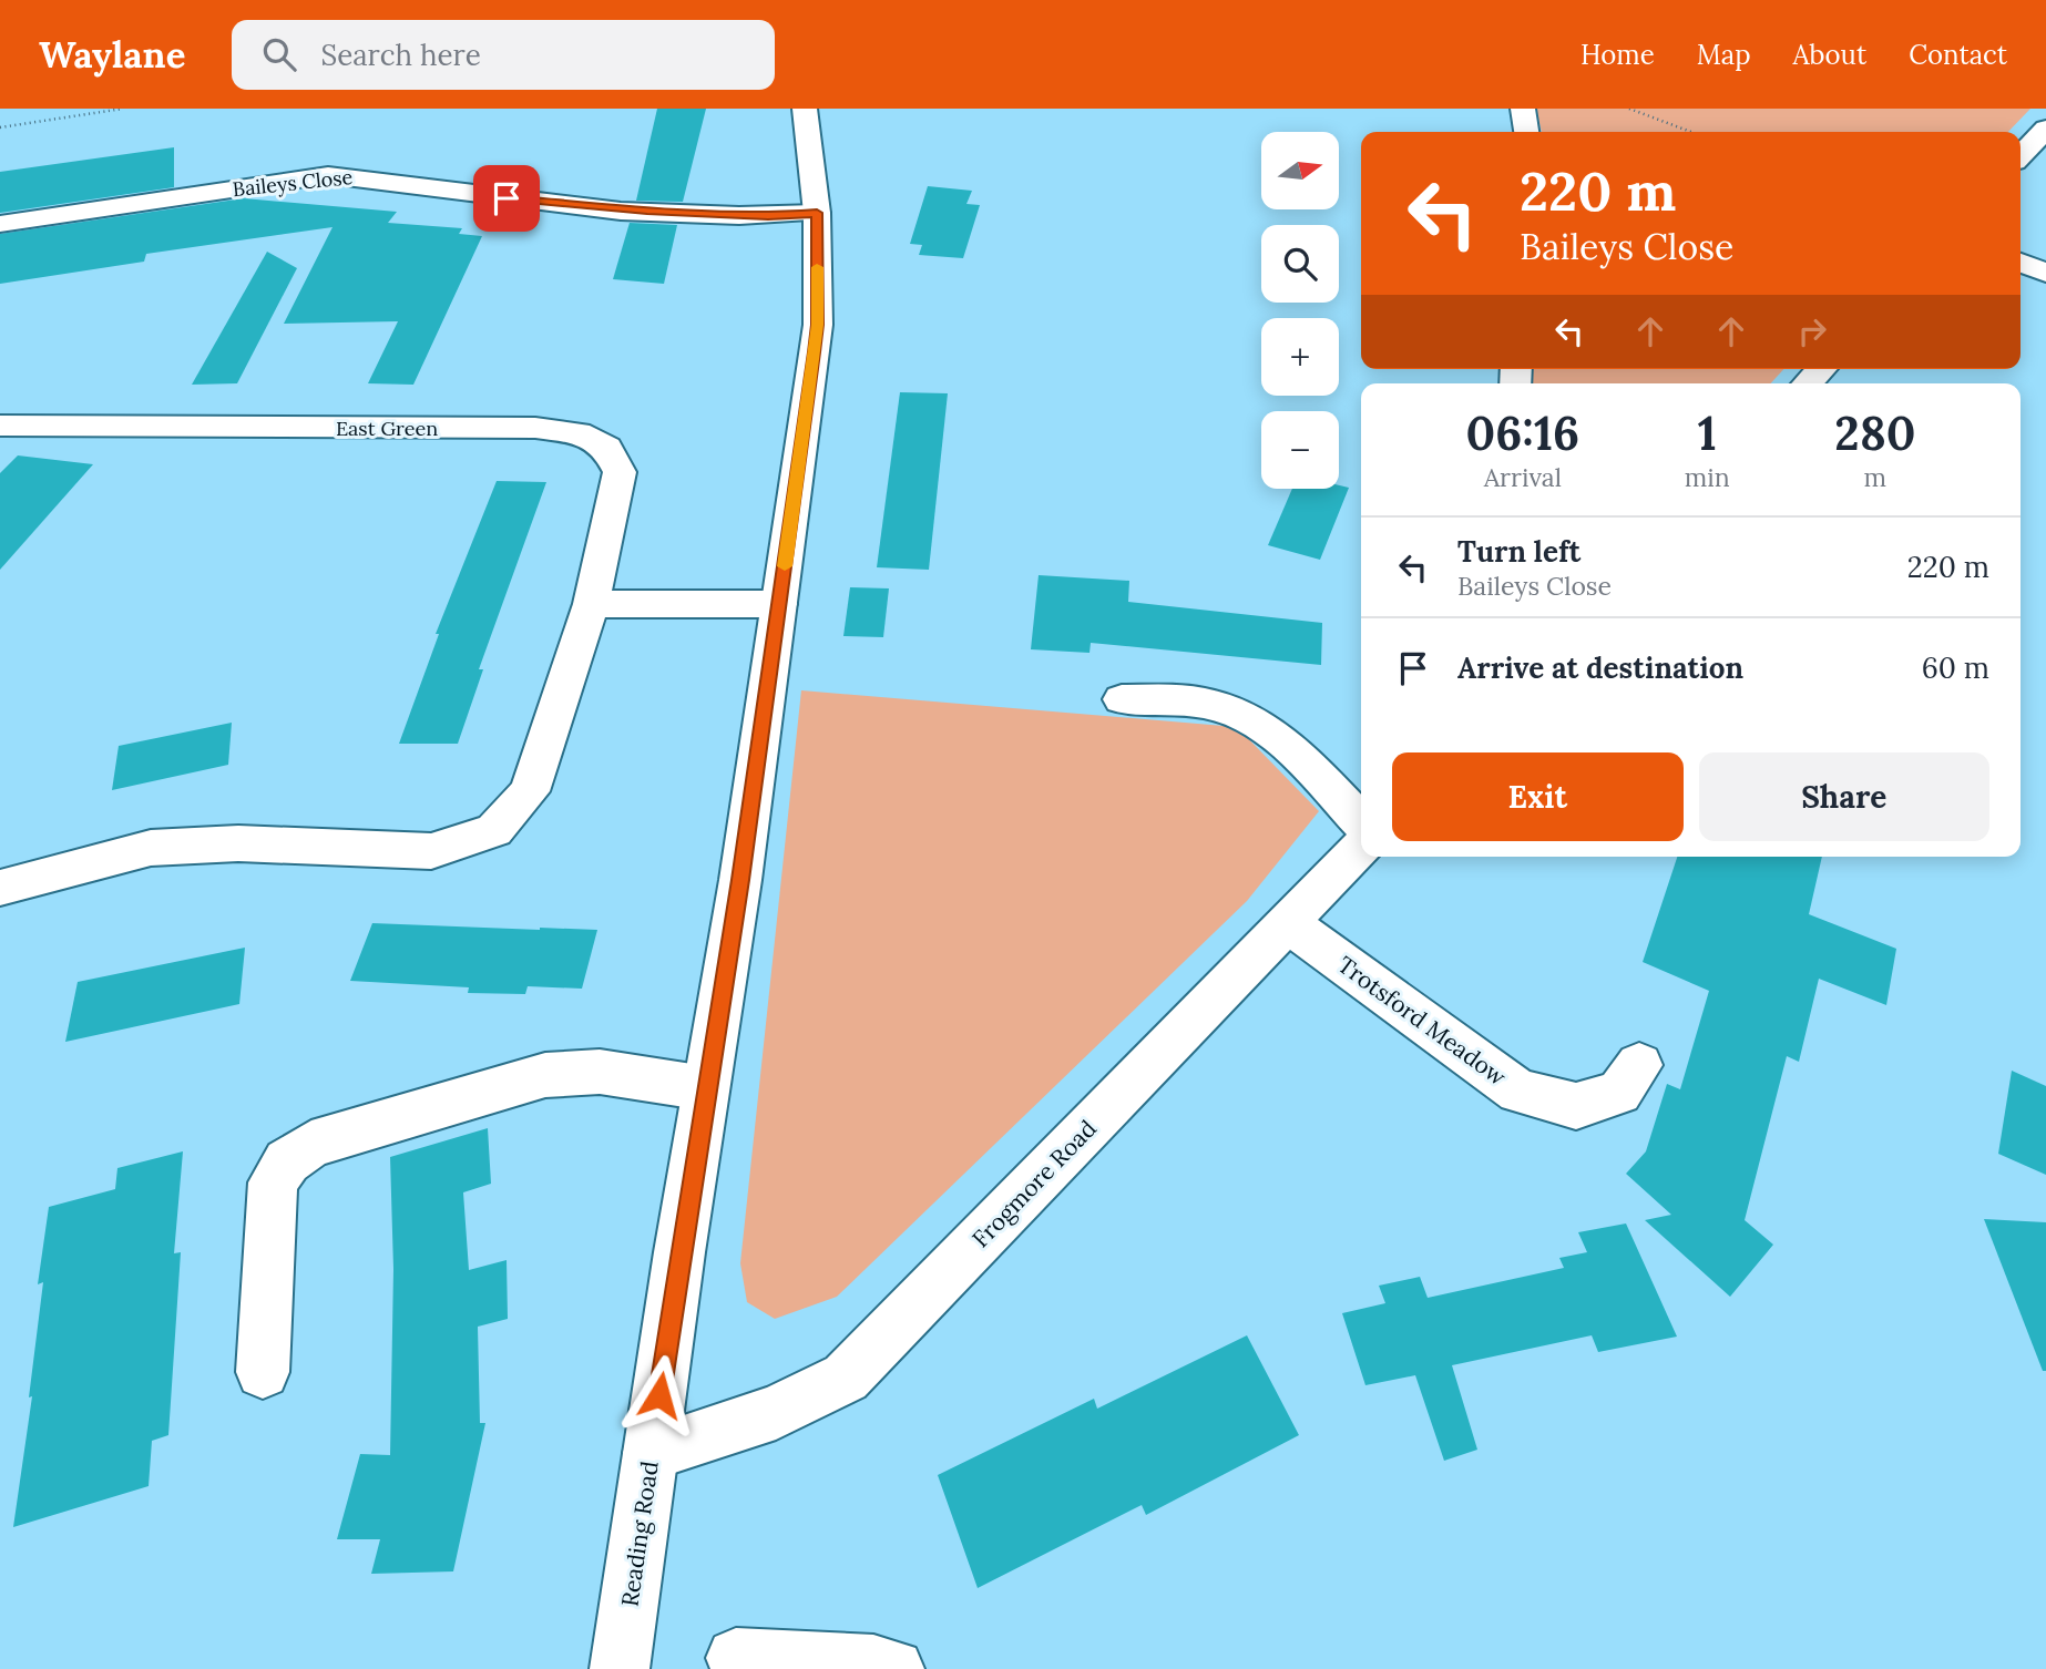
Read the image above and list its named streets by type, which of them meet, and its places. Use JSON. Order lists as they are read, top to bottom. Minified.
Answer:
{"streets":{"street":["Baileys Close","East Green","Trotsford Meadow","Frogmore Road","Reading Road"]},"crossings":[["Baileys Close","Reading Road"],["Trotsford Meadow","Frogmore Road"],["Frogmore Road","Reading Road"]],"north":"right","page":{"header":"Waylane","search":"Search here","nav":["Home","Map","About","Contact"],"map_buttons":["+","−"],"turn":["220 m","Baileys Close"],"eta":["06:16","Arrival","1","min","280","m"],"list":[{"name":"Turn left","note":"Baileys Close","value":"220 m"},{"name":"Arrive at destination","value":"60 m"}],"buttons":["Exit","Share"]}}
